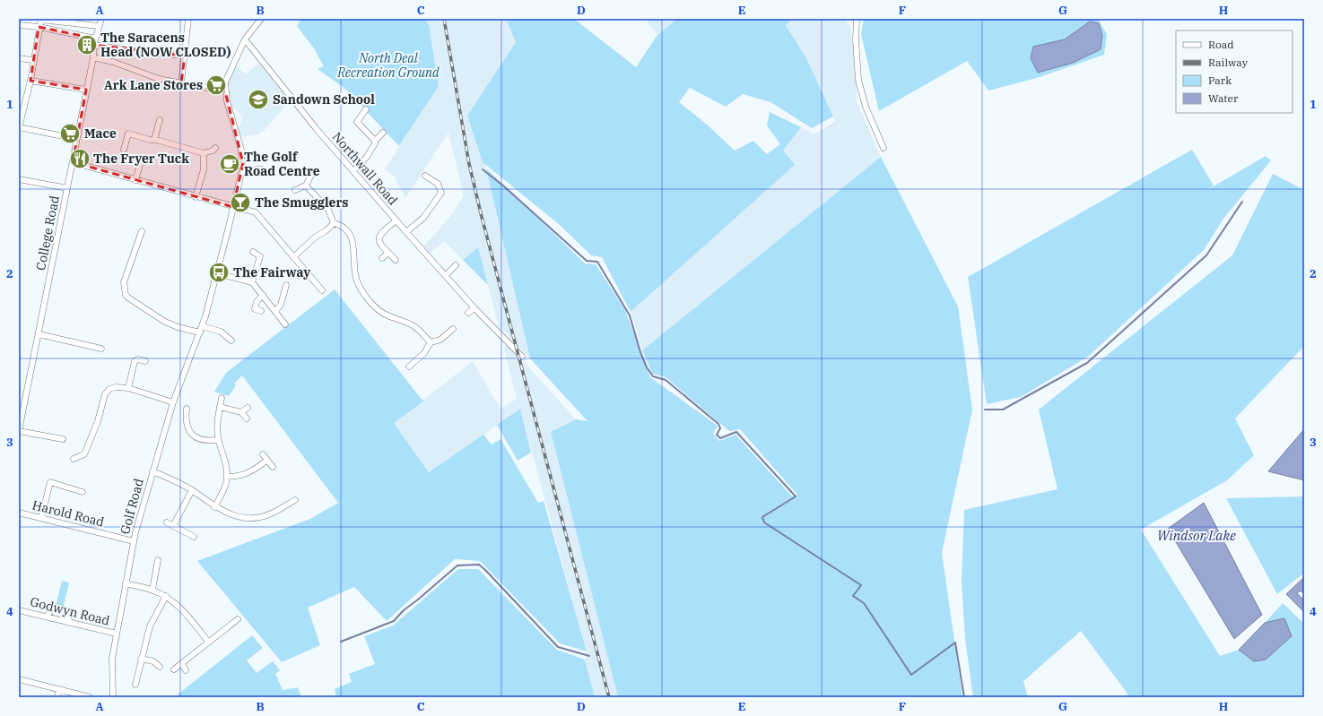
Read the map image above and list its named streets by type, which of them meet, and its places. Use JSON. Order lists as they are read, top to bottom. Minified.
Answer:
{"streets":{"street":["Northwall Road","College Road","Golf Road","Harold Road","Godwyn Road"]},"crossings":[["Golf Road","Harold Road"],["Golf Road","Godwyn Road"]],"water":["Windsor Lake"],"parks":["North Deal Recreation Ground"],"places":{"building":["The Saracens Head (NOW CLOSED)"],"supermarket":["Ark Lane Stores","Mace"],"school or university":["Sandown School"],"restaurant":["The Fryer Tuck"],"cafe":["The Golf Road Centre"],"bar":["The Smugglers"],"bus stop":["The Fairway"]},"legend":["Road","Railway","Park","Water"],"grid":{"columns":["A","B","C","D","E","F","G","H"],"rows":["1","2","3","4"]}}
